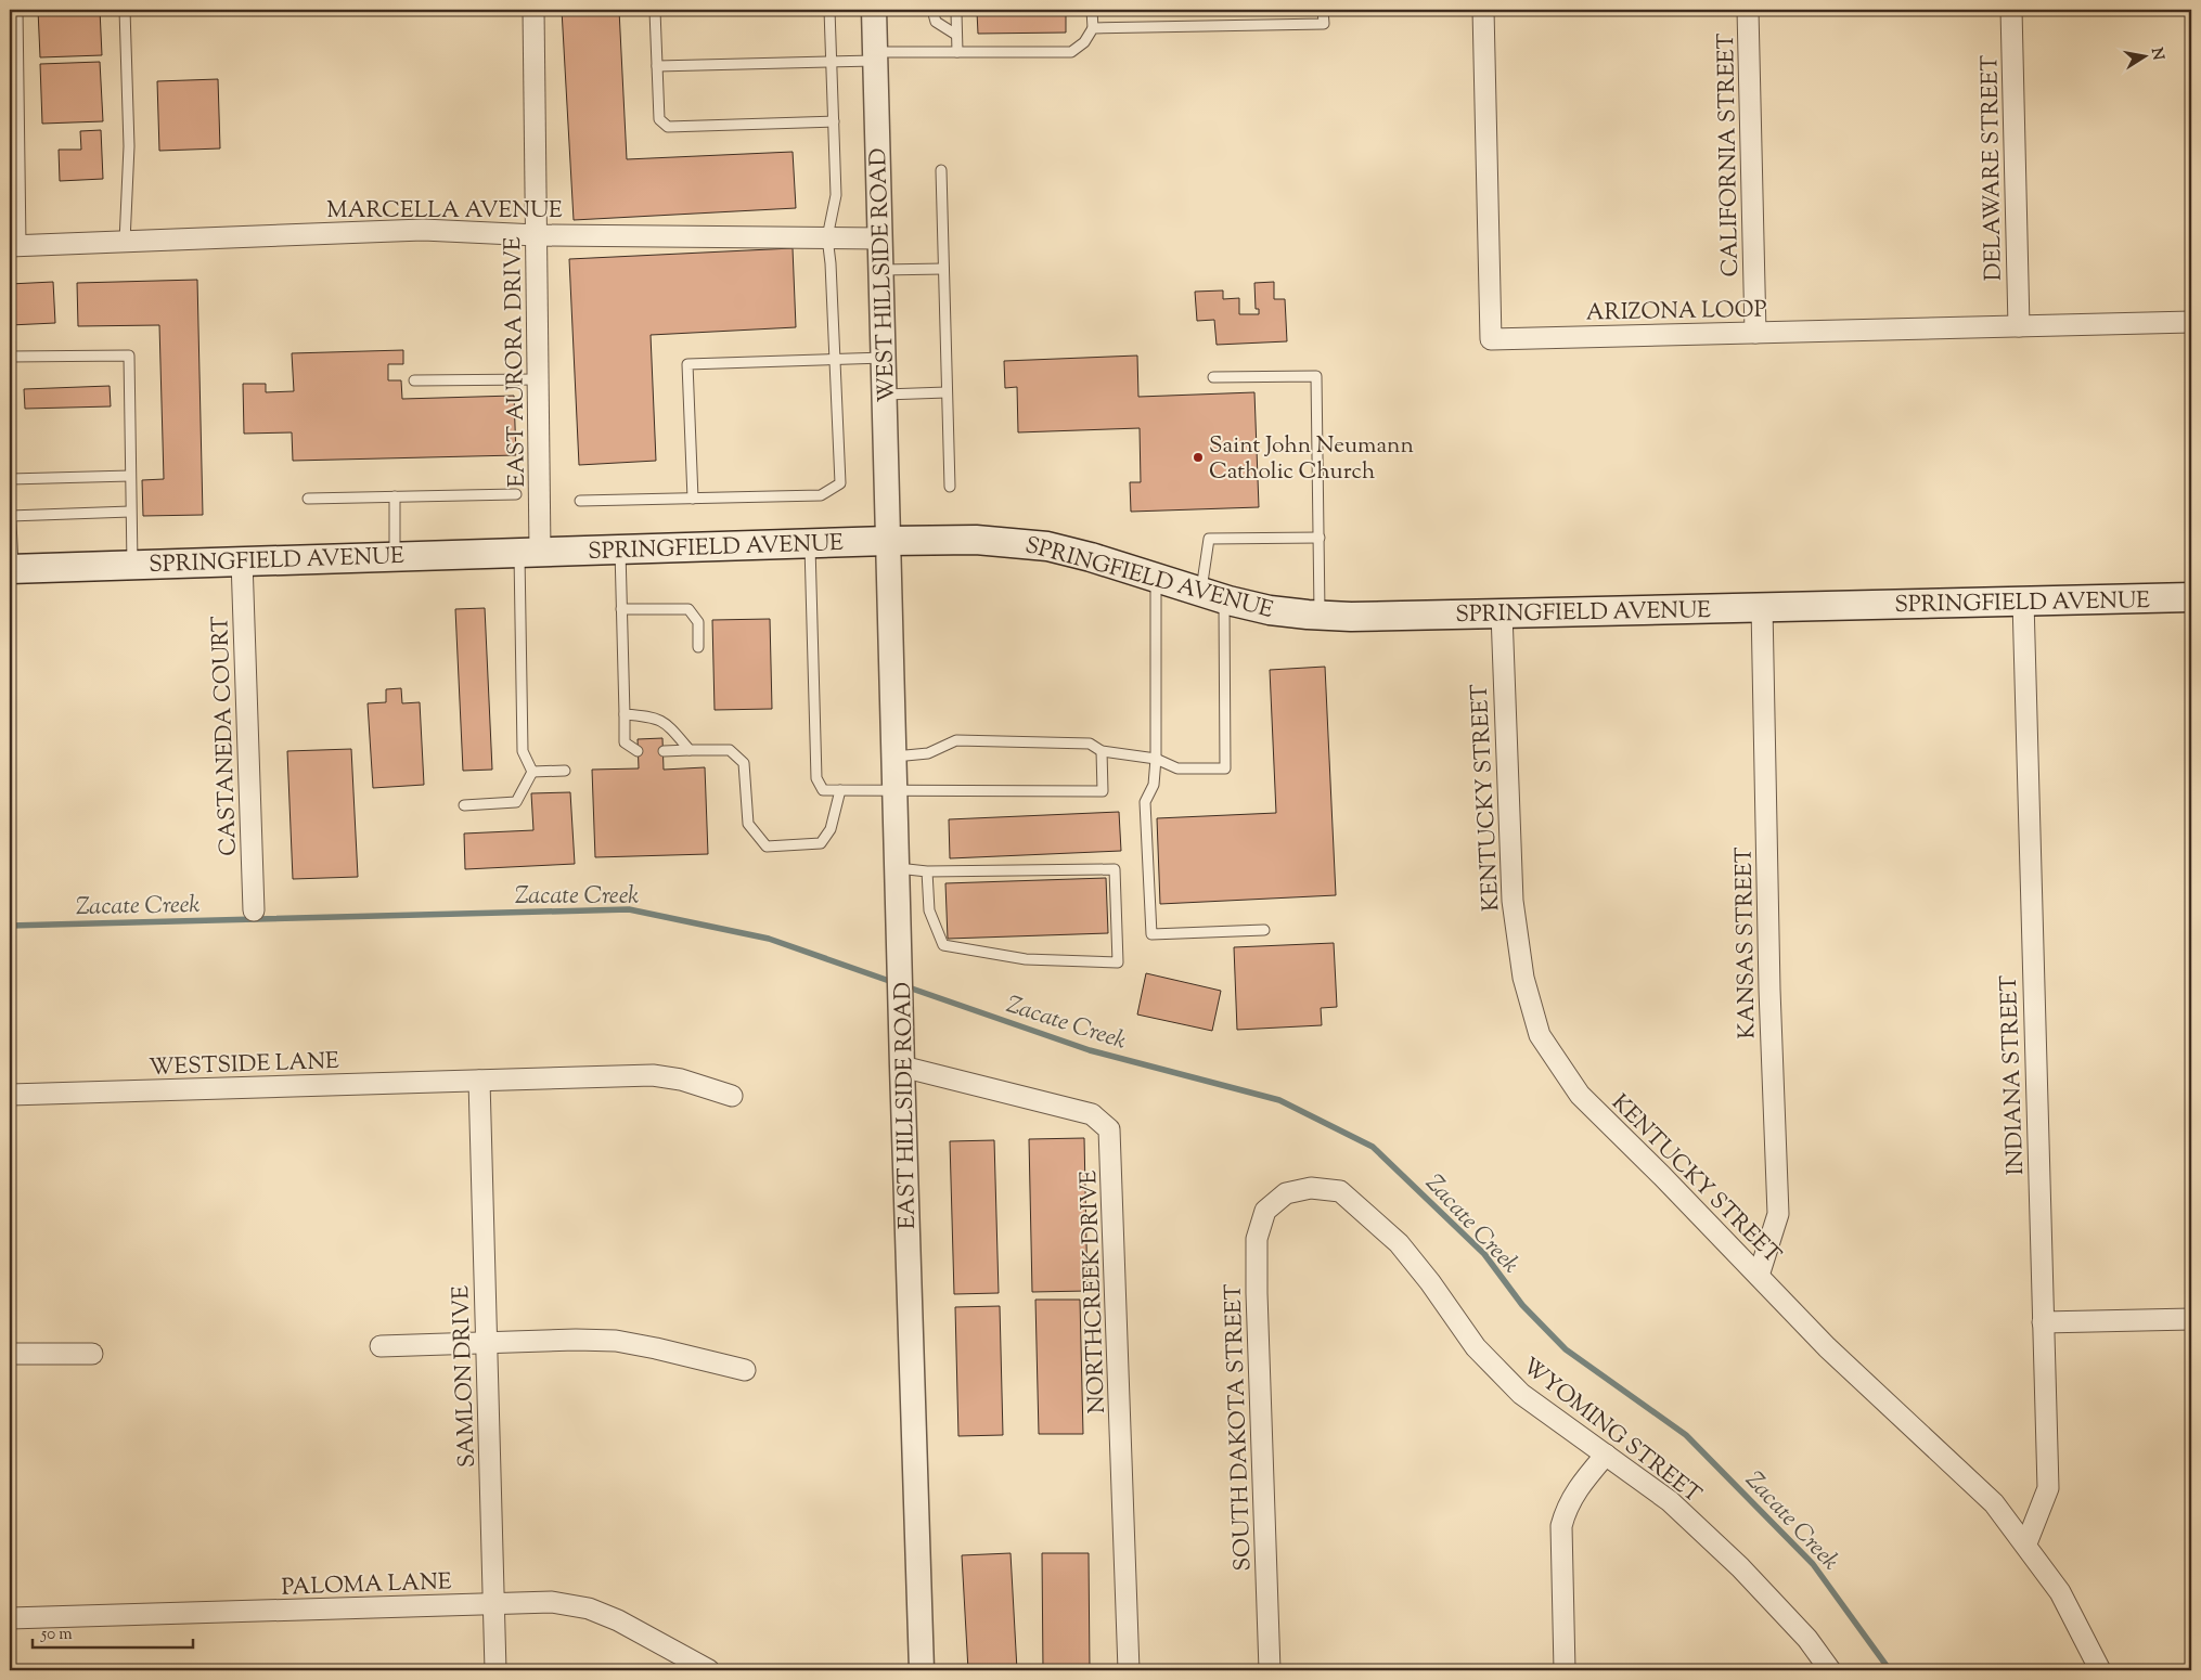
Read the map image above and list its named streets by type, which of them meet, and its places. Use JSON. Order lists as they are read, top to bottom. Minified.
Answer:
{"streets":{"main road":["SPRINGFIELD AVENUE"],"street":["CALIFORNIA STREET","DELAWARE STREET","MARCELLA AVENUE","WEST HILLSIDE ROAD","ARIZONA LOOP","EAST AURORA DRIVE","CASTANEDA COURT","KENTUCKY STREET","KANSAS STREET","WESTSIDE LANE","INDIANA STREET","EAST HILLSIDE ROAD","NORTHCREEK DRIVE","SAMLON DRIVE","SOUTH DAKOTA STREET","WYOMING STREET","PALOMA LANE"]},"crossings":[["CALIFORNIA STREET","ARIZONA LOOP"],["DELAWARE STREET","ARIZONA LOOP"],["MARCELLA AVENUE","WEST HILLSIDE ROAD"],["MARCELLA AVENUE","EAST AURORA DRIVE"],["WEST HILLSIDE ROAD","SPRINGFIELD AVENUE"],["WEST HILLSIDE ROAD","EAST HILLSIDE ROAD"],["EAST AURORA DRIVE","SPRINGFIELD AVENUE"],["SPRINGFIELD AVENUE","CASTANEDA COURT"],["SPRINGFIELD AVENUE","KENTUCKY STREET"],["SPRINGFIELD AVENUE","KANSAS STREET"],["SPRINGFIELD AVENUE","INDIANA STREET"],["SPRINGFIELD AVENUE","EAST HILLSIDE ROAD"],["KENTUCKY STREET","KANSAS STREET"],["KENTUCKY STREET","INDIANA STREET"],["WESTSIDE LANE","SAMLON DRIVE"],["EAST HILLSIDE ROAD","NORTHCREEK DRIVE"],["SAMLON DRIVE","PALOMA LANE"],["SOUTH DAKOTA STREET","WYOMING STREET"]],"water":["Zacate Creek"],"places":["Saint John Neumann Catholic Church"],"scale_bar":"50 m","north":"right"}
